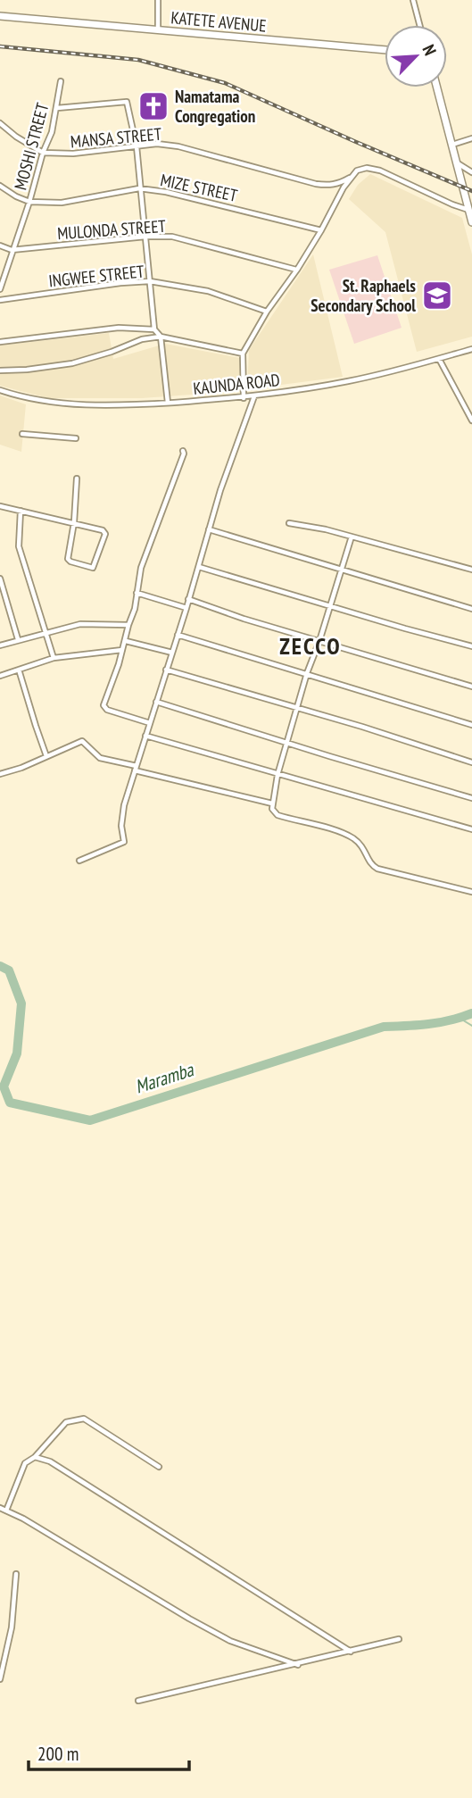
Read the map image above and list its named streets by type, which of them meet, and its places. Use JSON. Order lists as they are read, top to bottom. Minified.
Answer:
{"streets":{"street":["KATETE AVENUE","MANSA STREET","MOSHI STREET","MIZE STREET","MULONDA STREET","INGWEE STREET","KAUNDA ROAD"]},"crossings":[["MANSA STREET","MOSHI STREET"],["MOSHI STREET","MIZE STREET"],["MOSHI STREET","MULONDA STREET"]],"districts":["ZECCO"],"water":["Maramba"],"places":{"church":["Namatama Congregation"],"school or university":["St. Raphaels Secondary School"]},"scale_bar":"200 m","north":"top right"}
